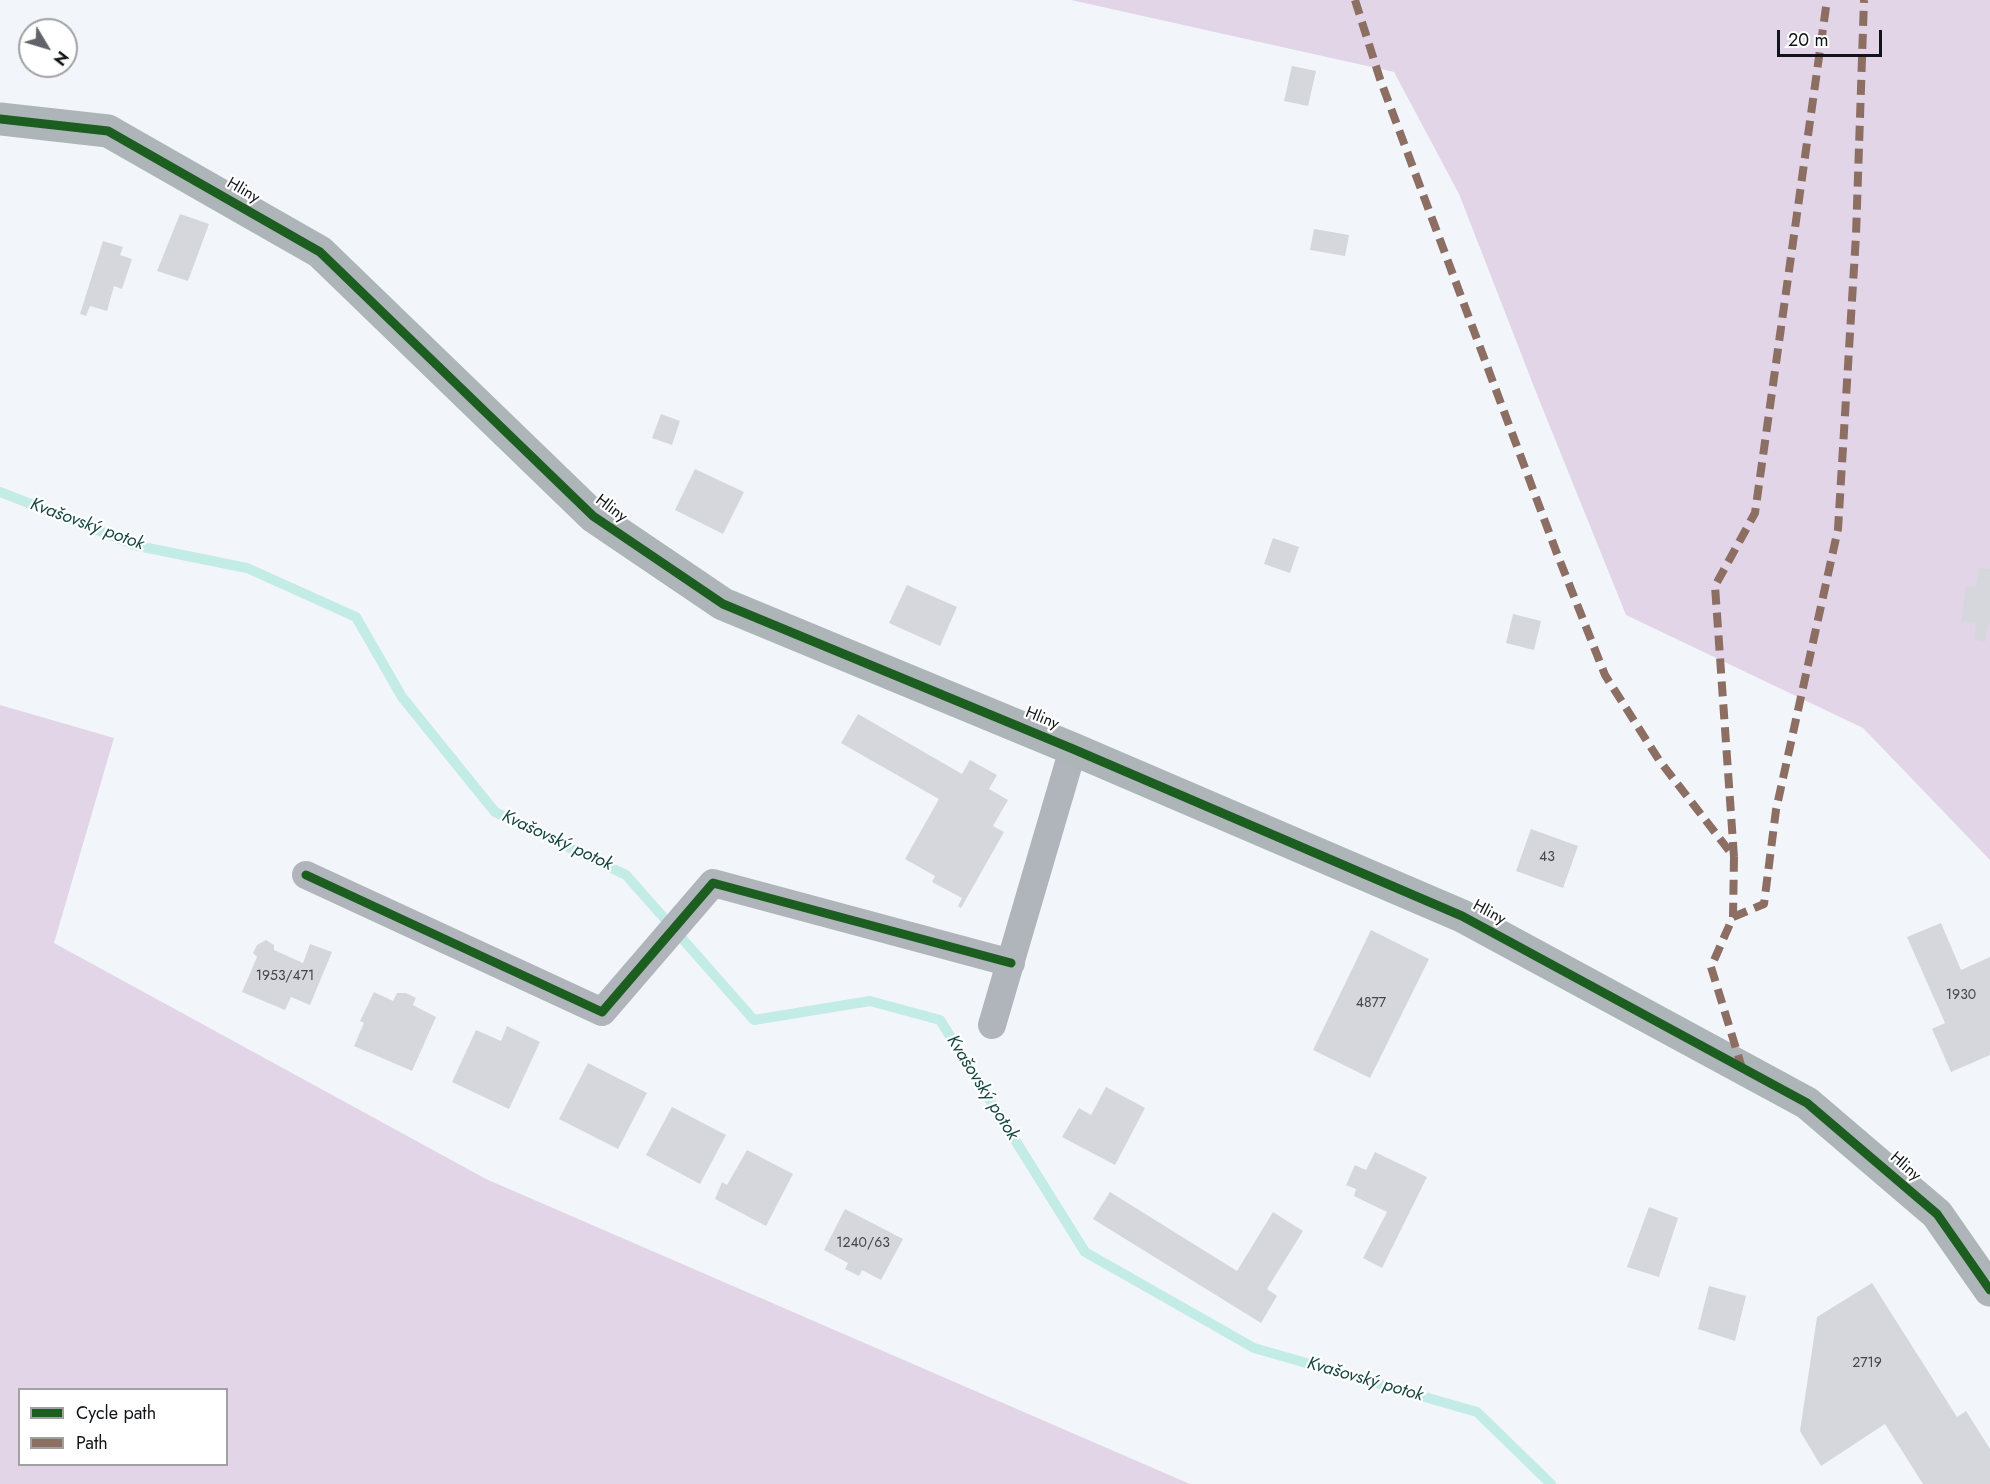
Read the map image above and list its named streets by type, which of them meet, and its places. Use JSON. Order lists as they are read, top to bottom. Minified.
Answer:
{"streets":{"street":["Hliny"]},"water":["Kvašovský potok"],"house_numbers":["43","1953/471","1930","4877","1240/63","2719"],"legend":["Cycle path","Path"],"scale_bar":"20 m","north":"bottom right"}
